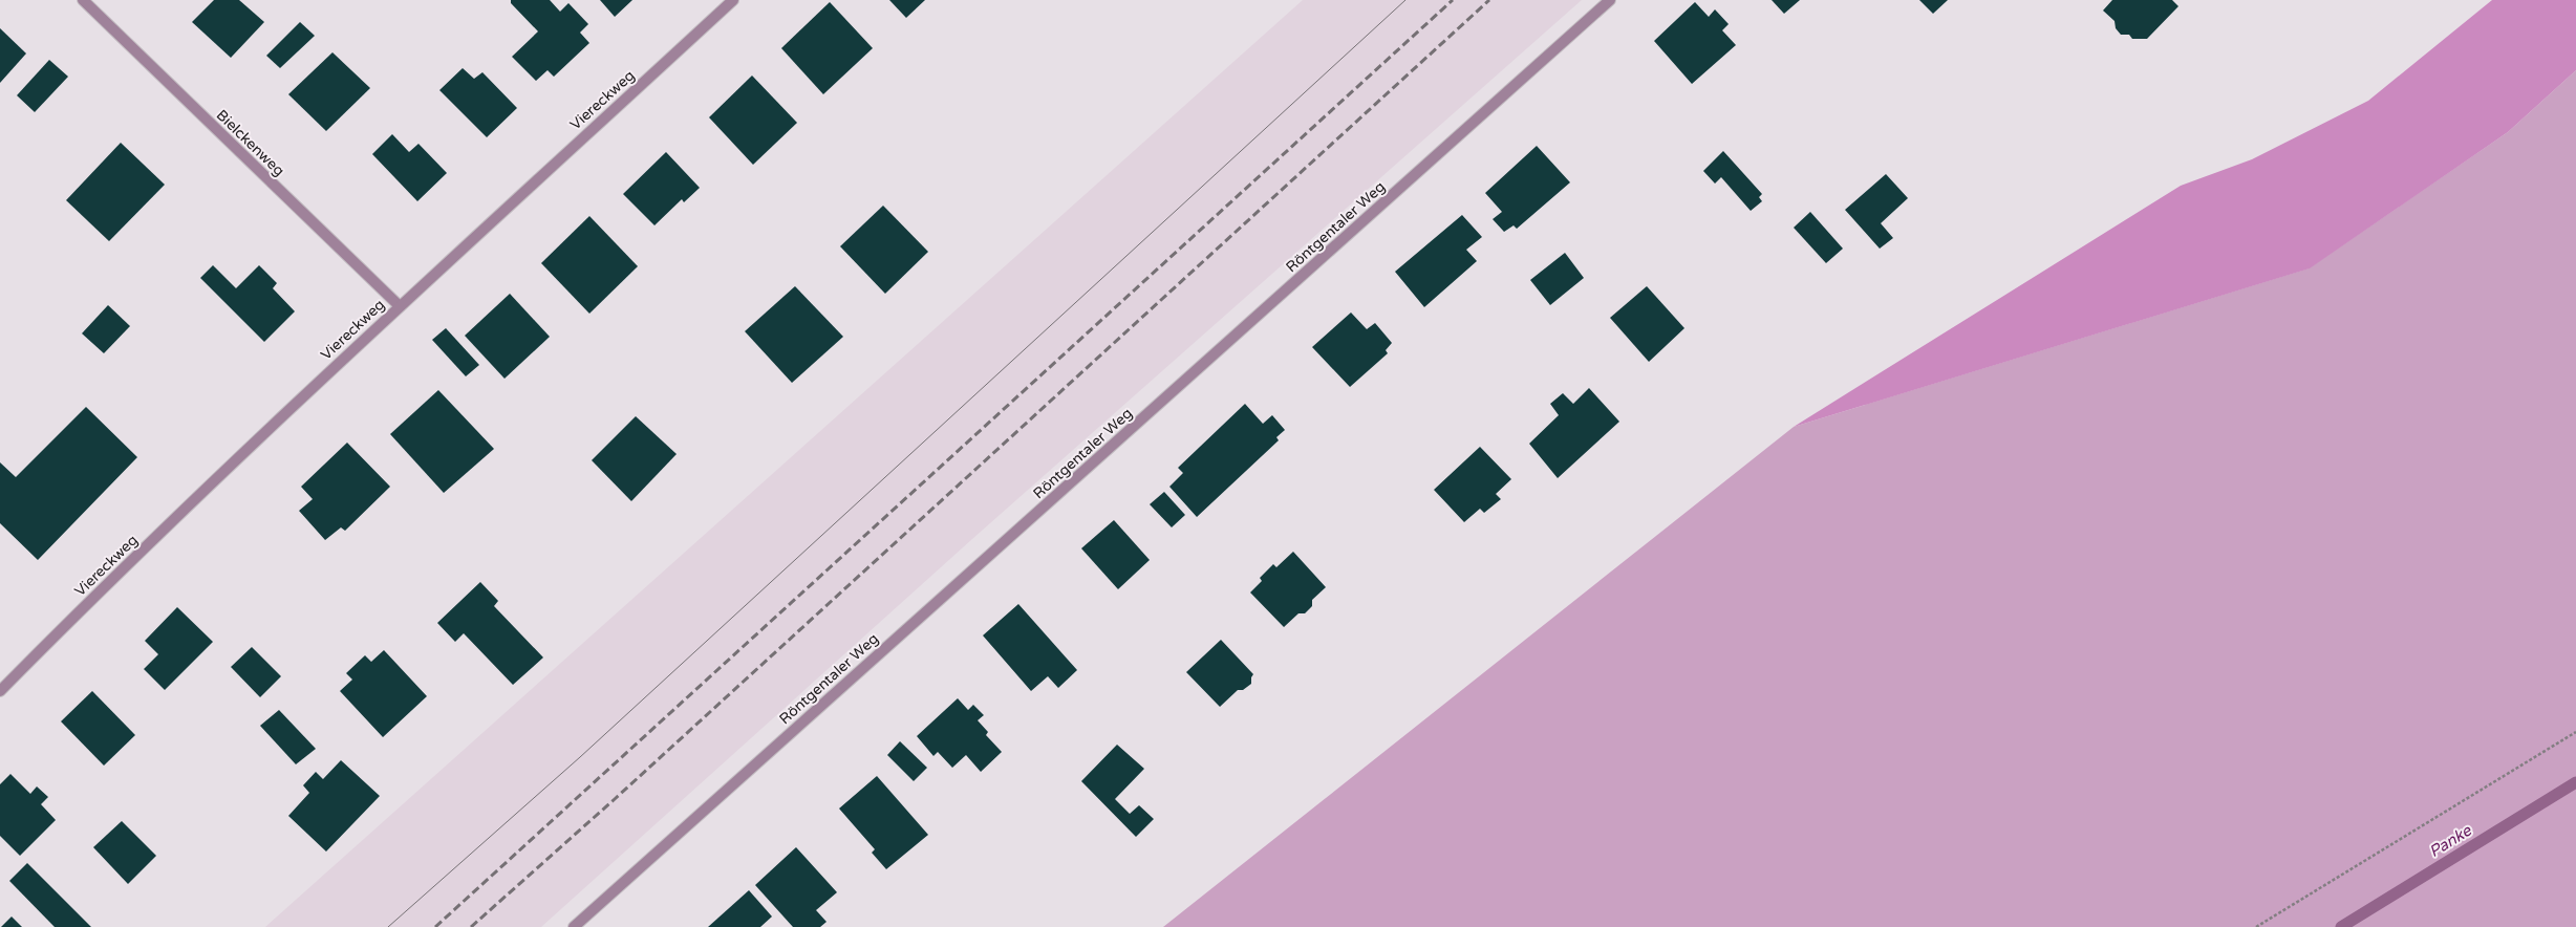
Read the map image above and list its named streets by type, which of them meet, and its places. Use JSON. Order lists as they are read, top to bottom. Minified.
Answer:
{"streets":{"street":["Viereckweg","Bielckenweg","Röntgentaler Weg"]},"crossings":[["Viereckweg","Bielckenweg"]],"water":["Panke"]}
